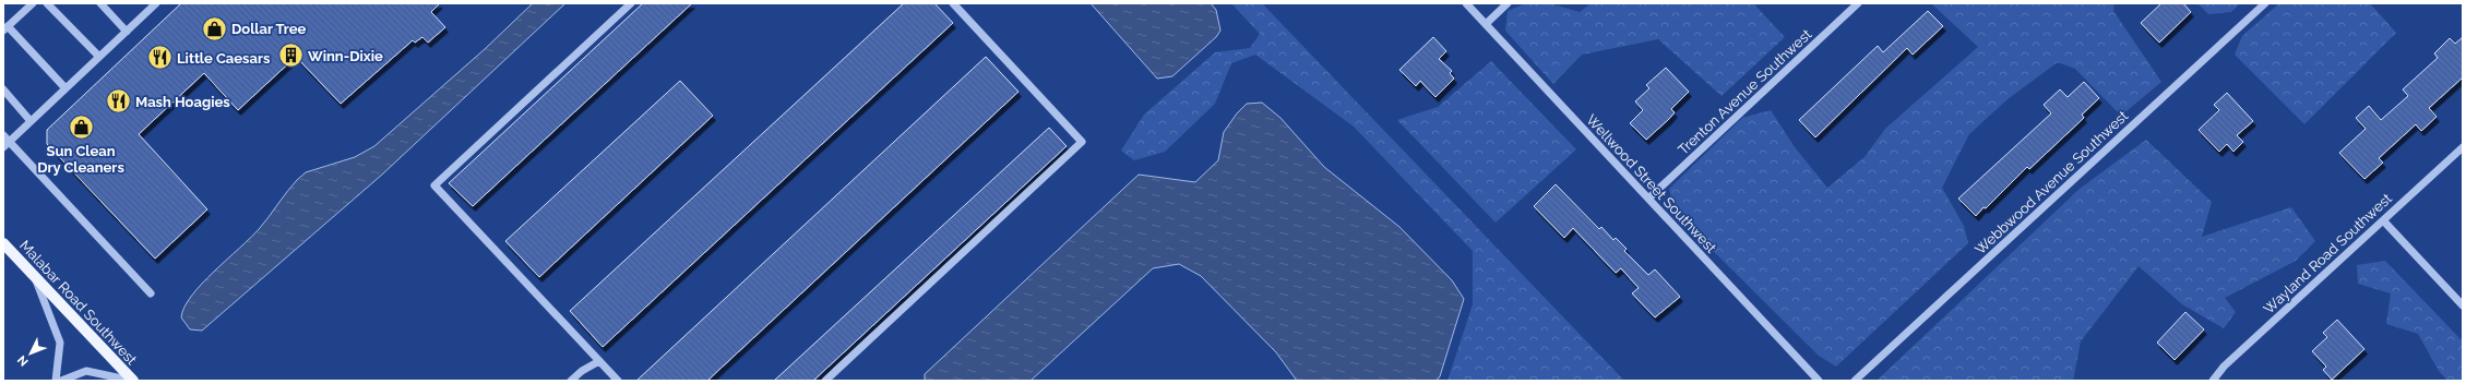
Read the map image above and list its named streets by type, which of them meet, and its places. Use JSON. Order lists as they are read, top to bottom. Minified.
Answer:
{"streets":{"main road":["Malabar Road Southwest"],"street":["Trenton Avenue Southwest","Webbwood Avenue Southwest","Wellwood Street Southwest","Wayland Road Southwest"]},"crossings":[["Trenton Avenue Southwest","Wellwood Street Southwest"]],"places":{"shop":["Dollar Tree","Sun Clean Dry Cleaners"],"building":["Winn-Dixie"],"restaurant":["Little Caesars","Mash Hoagies"]},"north":"bottom left"}
